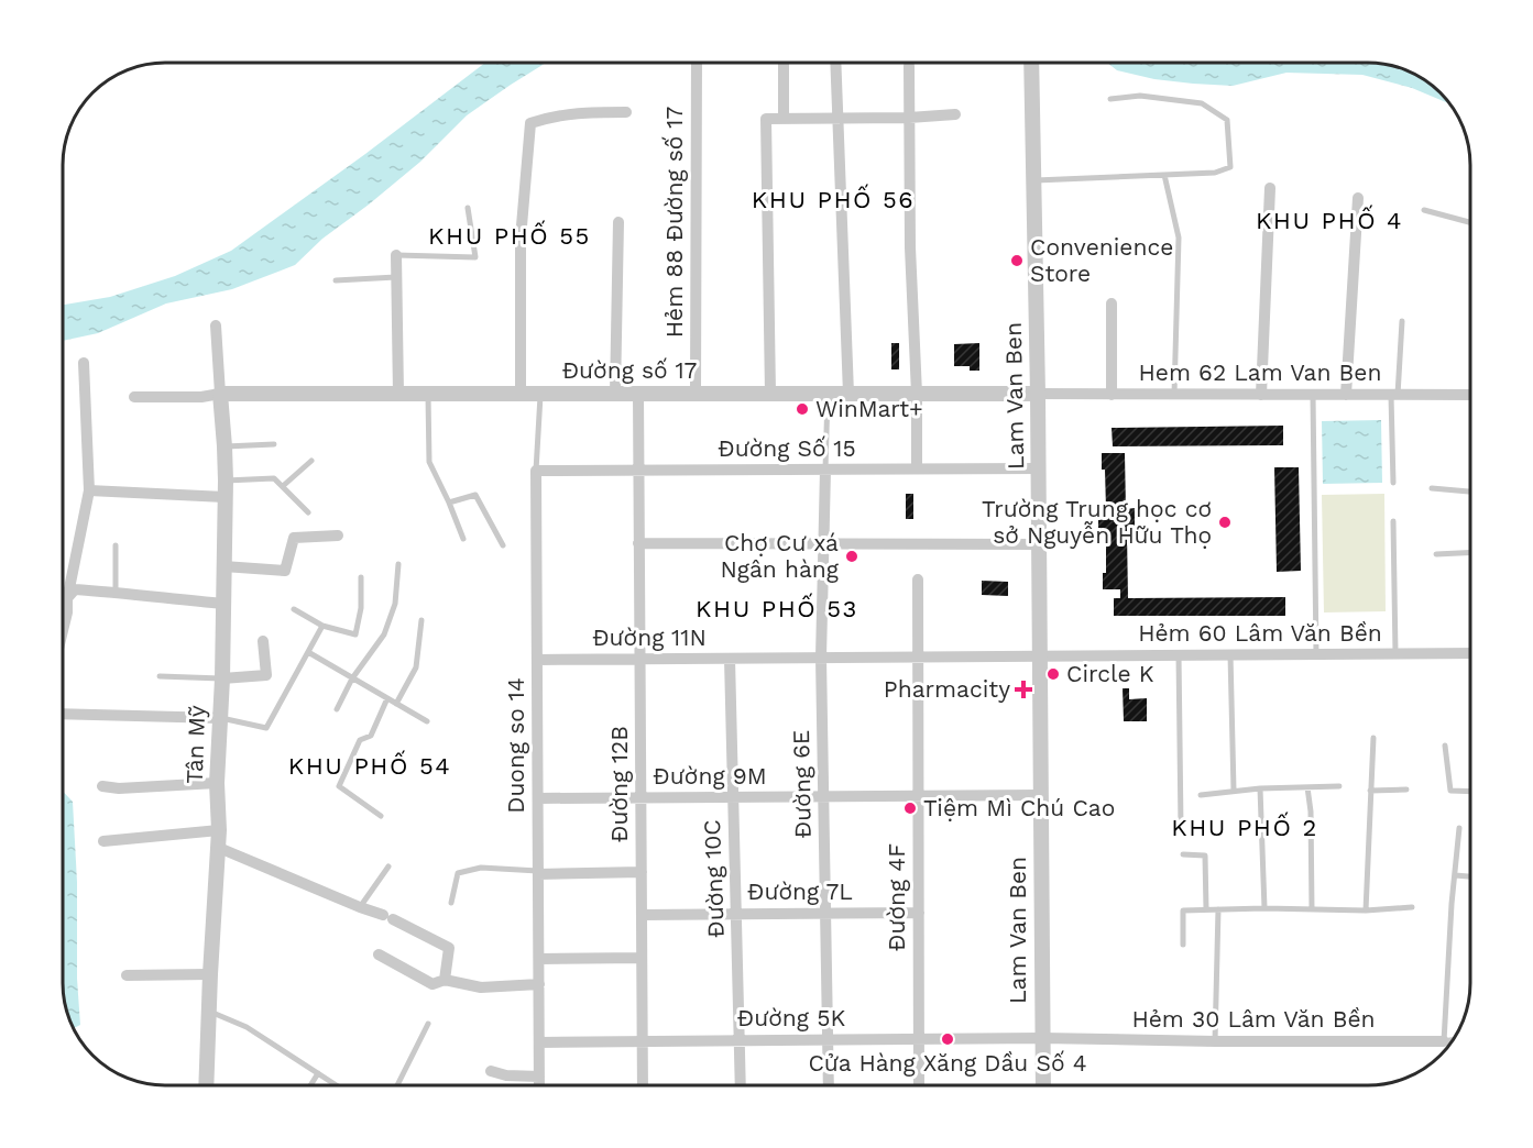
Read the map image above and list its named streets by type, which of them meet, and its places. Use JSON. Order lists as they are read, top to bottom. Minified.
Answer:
{"streets":{"street":["Hẻm 88 Đường số 17","Đường số 17","Hem 62 Lam Van Ben","Lam Van Ben","Đường Số 15","Hẻm 60 Lâm Văn Bền","Đường 11N","Tân Mỹ","Duong so 14","Đường 9M","Đường 12B","Đường 6E","Đường 10C","Đường 7L","Đường 4F","Đường 5K","Hẻm 30 Lâm Văn Bền"]},"crossings":[["Hẻm 88 Đường số 17","Đường số 17"],["Đường số 17","Hem 62 Lam Van Ben"],["Đường số 17","Lam Van Ben"],["Đường số 17","Tân Mỹ"],["Đường số 17","Duong so 14"],["Đường số 17","Đường 12B"],["Hem 62 Lam Van Ben","Lam Van Ben"],["Lam Van Ben","Đường Số 15"],["Lam Van Ben","Hẻm 60 Lâm Văn Bền"],["Lam Van Ben","Đường 11N"],["Lam Van Ben","Đường 9M"],["Lam Van Ben","Đường 5K"],["Lam Van Ben","Hẻm 30 Lâm Văn Bền"],["Đường Số 15","Duong so 14"],["Đường Số 15","Đường 12B"],["Đường Số 15","Đường 6E"],["Hẻm 60 Lâm Văn Bền","Đường 11N"],["Đường 11N","Duong so 14"],["Đường 11N","Đường 12B"],["Đường 11N","Đường 6E"],["Đường 11N","Đường 10C"],["Đường 11N","Đường 4F"],["Duong so 14","Đường 9M"],["Duong so 14","Đường 5K"],["Đường 9M","Đường 12B"],["Đường 9M","Đường 6E"],["Đường 9M","Đường 10C"],["Đường 9M","Đường 4F"],["Đường 12B","Đường 7L"],["Đường 12B","Đường 5K"],["Đường 6E","Đường 7L"],["Đường 6E","Đường 5K"],["Đường 10C","Đường 7L"],["Đường 10C","Đường 5K"],["Đường 7L","Đường 4F"],["Đường 4F","Đường 5K"],["Đường 5K","Hẻm 30 Lâm Văn Bền"]],"districts":["KHU PHỐ 56","KHU PHỐ 4","KHU PHỐ 55","KHU PHỐ 53","KHU PHỐ 54","KHU PHỐ 2"],"places":{"other":["Convenience Store","WinMart+","Trường Trung học cơ sở Nguyễn Hữu Thọ","Chợ Cư xá Ngân hàng","Circle K","Tiệm Mì Chú Cao","Cửa Hàng Xăng Dầu Số 4"],"health":["Pharmacity"]}}
